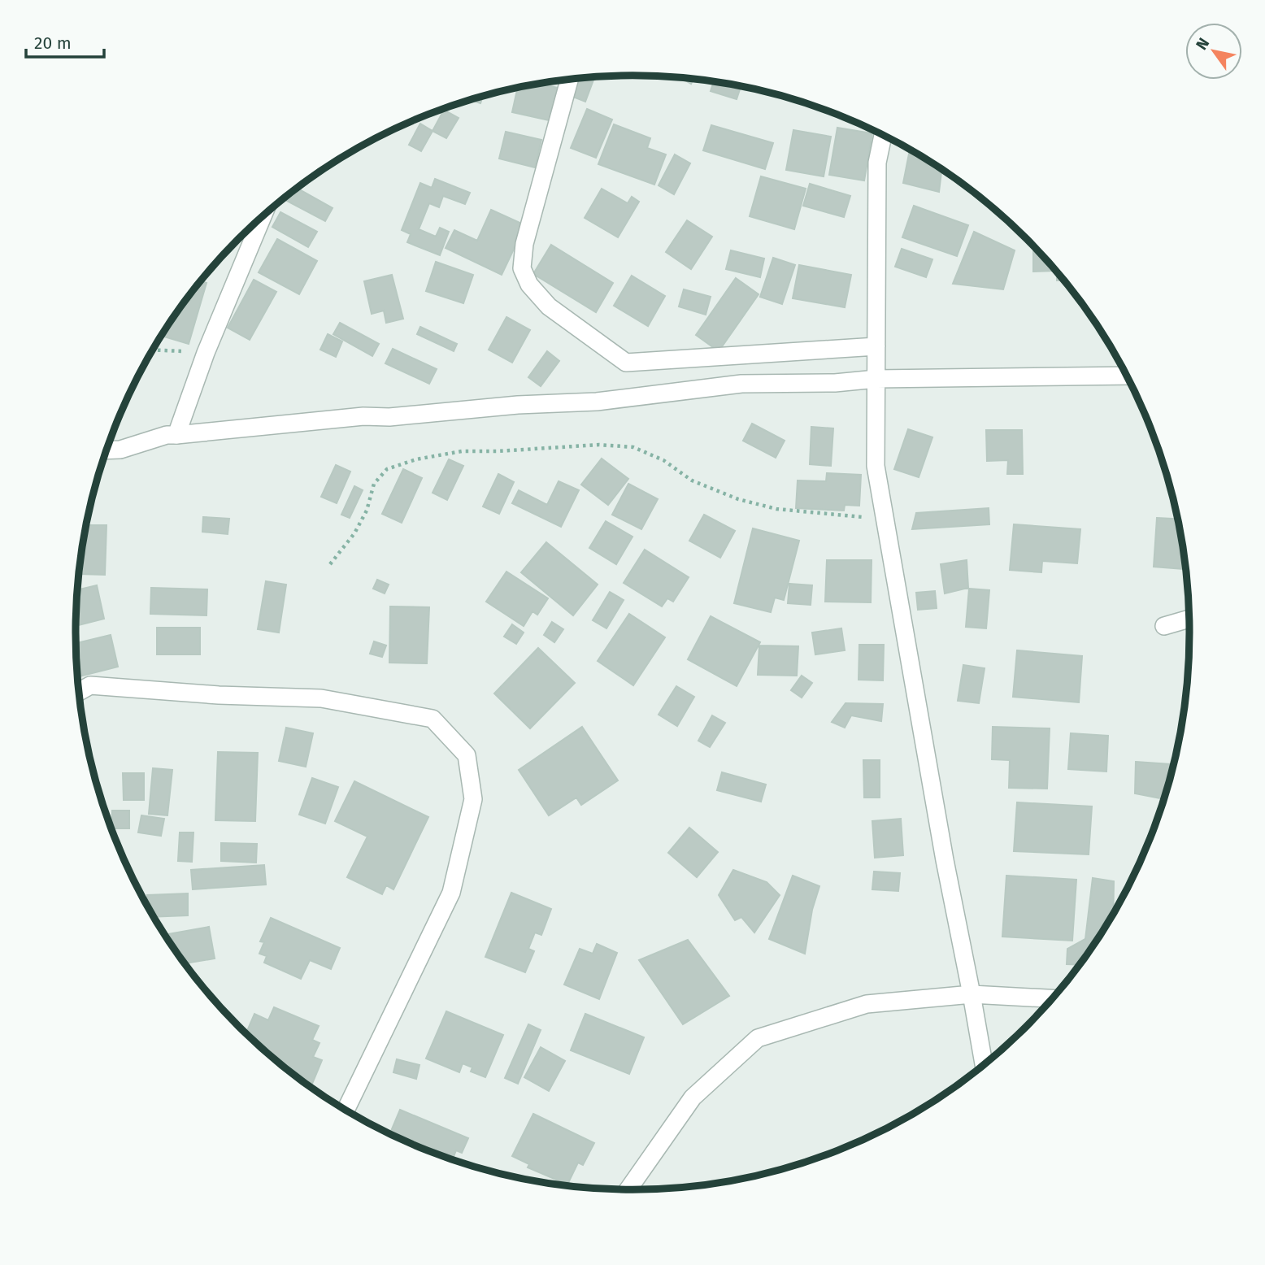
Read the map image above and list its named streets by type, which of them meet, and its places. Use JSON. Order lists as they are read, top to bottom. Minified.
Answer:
{"scale_bar":"20 m","north":"top left"}
